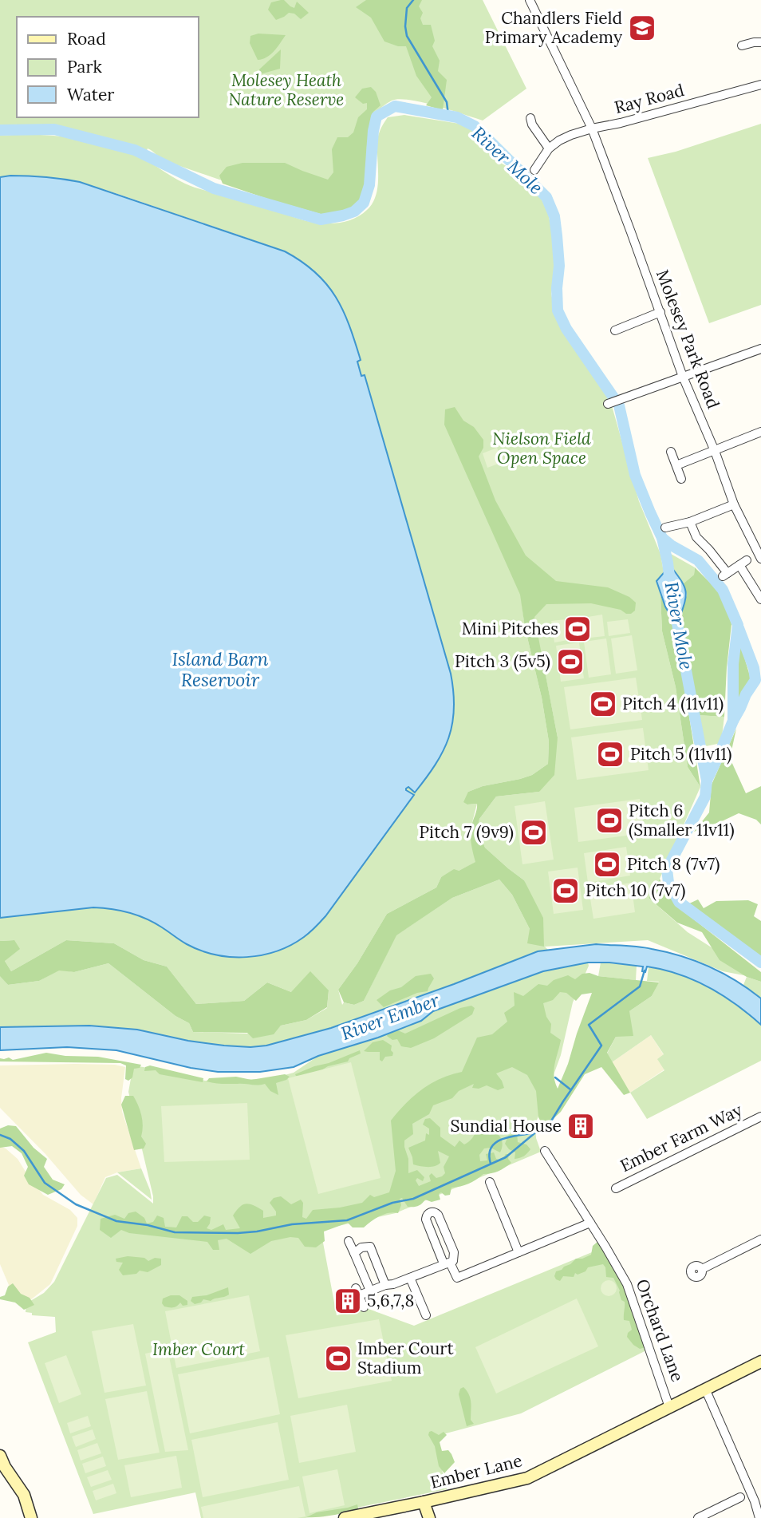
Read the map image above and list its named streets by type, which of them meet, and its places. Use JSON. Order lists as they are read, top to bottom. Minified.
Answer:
{"streets":{"main road":["Orchard Lane","Ember Lane"],"street":["Ray Road","Molesey Park Road","Ember Farm Way"]},"crossings":[["Ray Road","Molesey Park Road"],["Orchard Lane","Ember Lane"]],"water":["River Mole","Island Barn Reservoir","River Ember"],"parks":["Molesey Heath Nature Reserve","Nielson Field Open Space","Imber Court"],"places":{"school or university":["Chandlers Field Primary Academy"],"sports":["Mini Pitches","Pitch 3 (5v5)","Pitch 4 (11v11)","Pitch 5 (11v11)","Pitch 6 (Smaller 11v11)","Pitch 7 (9v9)","Pitch 8 (7v7)","Pitch 10 (7v7)","Imber Court Stadium"],"building":["Sundial House","5,6,7,8"]},"legend":["Road","Park","Water"]}
